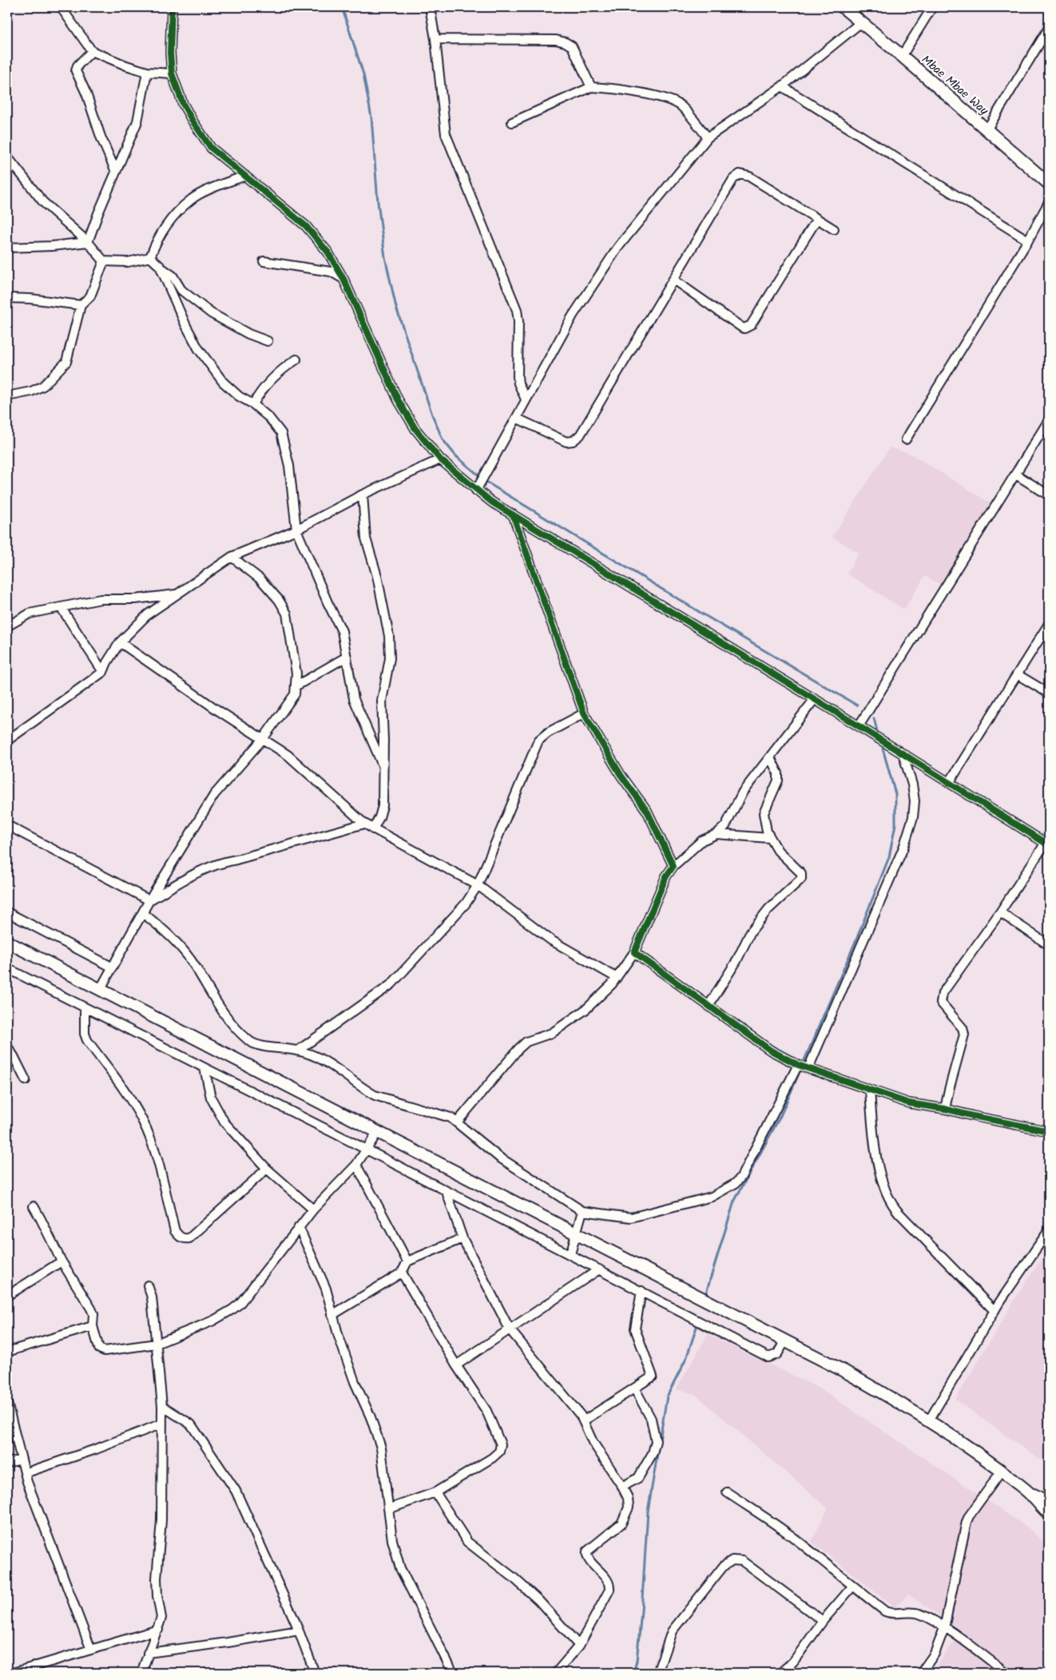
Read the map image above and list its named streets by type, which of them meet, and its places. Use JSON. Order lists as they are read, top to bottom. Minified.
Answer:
{"streets":{"main road":["Mbae Mbae Way"]}}
